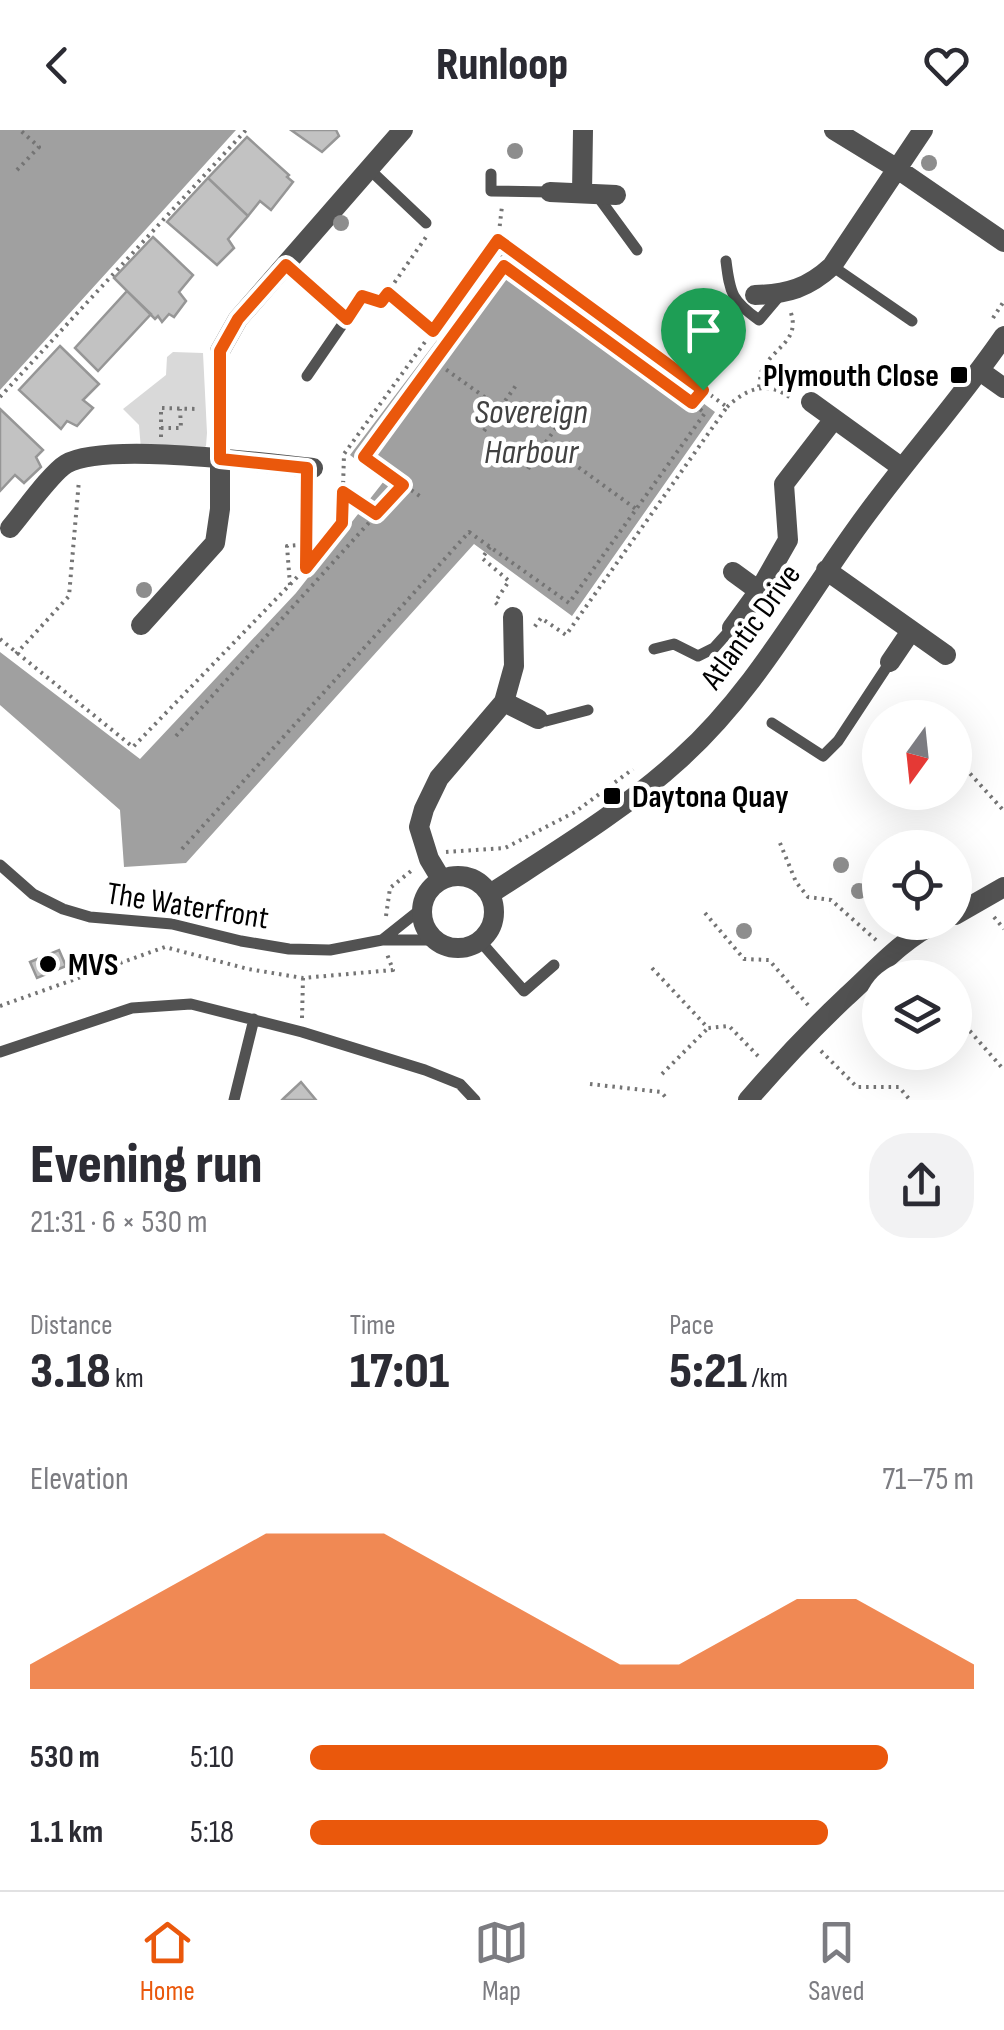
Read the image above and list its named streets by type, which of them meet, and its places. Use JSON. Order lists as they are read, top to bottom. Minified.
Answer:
{"streets":{"street":["Atlantic Drive"],"lane":["The Waterfront"]},"crossings":[["Atlantic Drive","The Waterfront"]],"water":["Sovereign Harbour"],"places":{"transit":["Plymouth Close","Daytona Quay"],"other":["MVS"]},"north":"bottom","page":{"header":"Runloop","heading":["Evening run","21:31 · 6 × 530 m"],"stats":[["Distance","3.18 km"],["Time","17:01"],["Pace","5:21 /km"]],"chart":["Elevation","71–75 m"],"list":[{"name":"530 m","note":"5:10"},{"name":"1.1 km","note":"5:18"}],"tabs":["Home","Map","Saved"]}}
